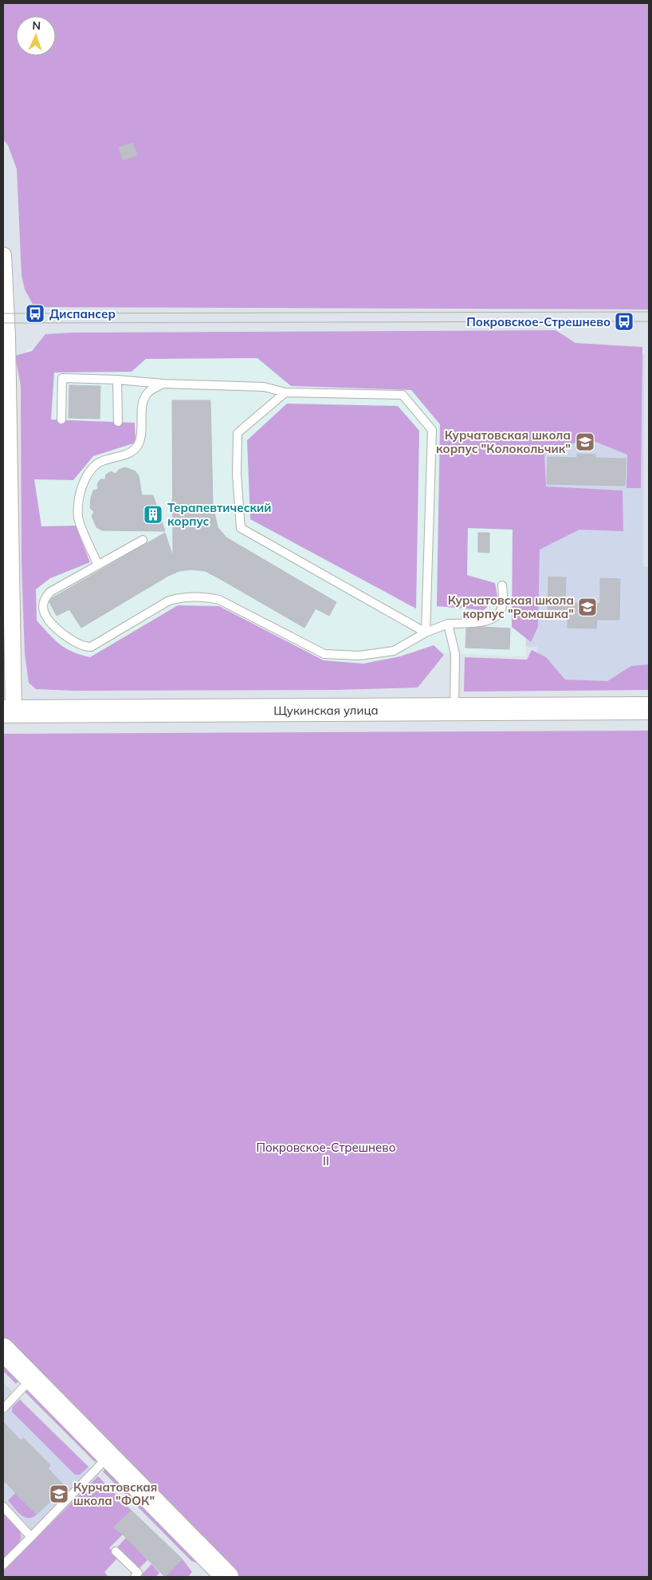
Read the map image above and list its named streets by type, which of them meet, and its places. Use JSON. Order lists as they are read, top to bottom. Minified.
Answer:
{"streets":{"main road":["Щукинская улица"]},"parks":["Покровское-Стрешнево II"],"places":{"bus stop":["Диспансер","Покровское-Стрешнево"],"school or university":["Курчатовская школа корпус \"Колокольчик\"","Курчатовская школа корпус \"Ромашка\"","Курчатовская школа \"ФОК\""],"building":["Терапевтический корпус"]},"north":"top"}
